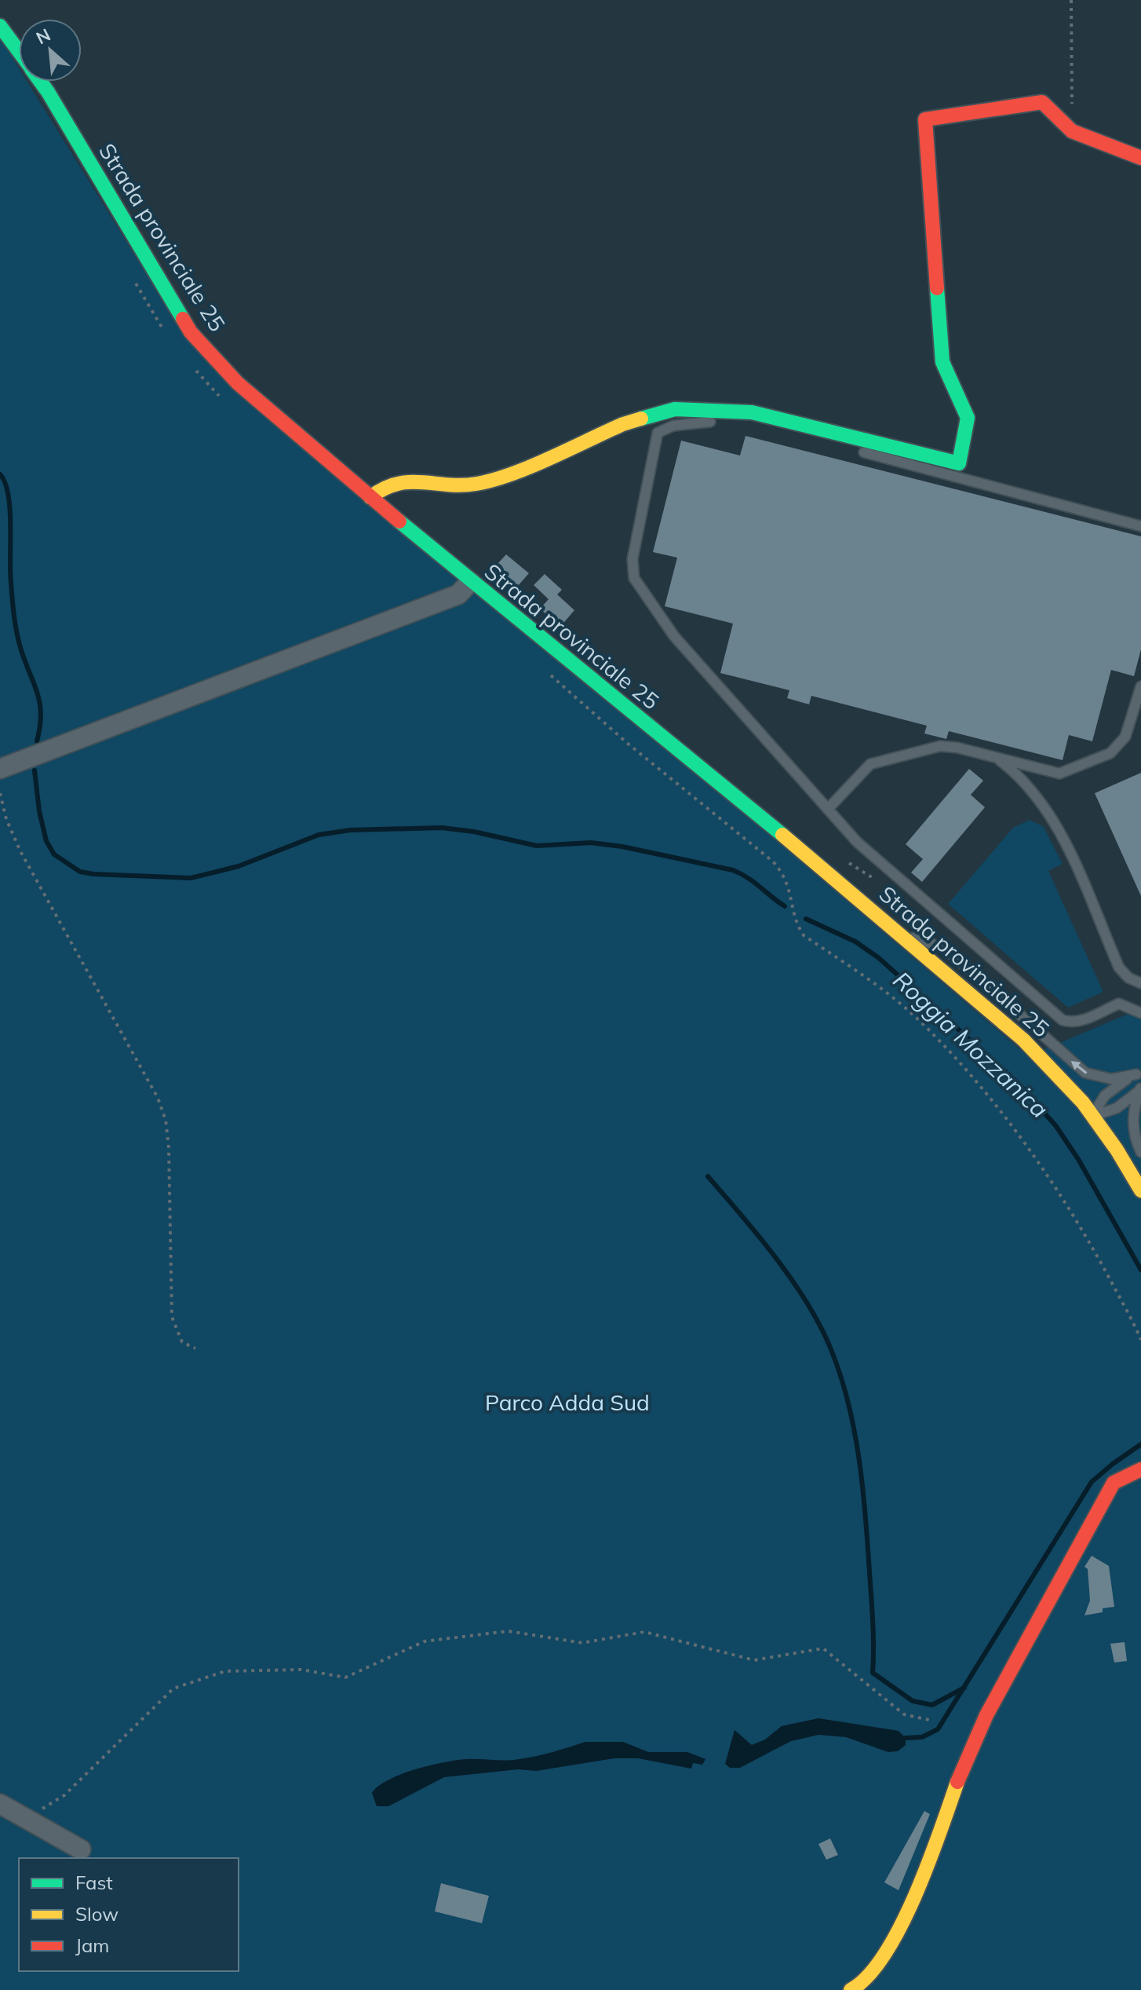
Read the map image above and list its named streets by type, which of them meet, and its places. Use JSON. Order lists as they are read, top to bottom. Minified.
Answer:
{"streets":{"street":["Strada provinciale 25"]},"water":["Roggia Mozzanica"],"parks":["Parco Adda Sud"],"legend":["Fast","Slow","Jam"],"north":"top left"}
